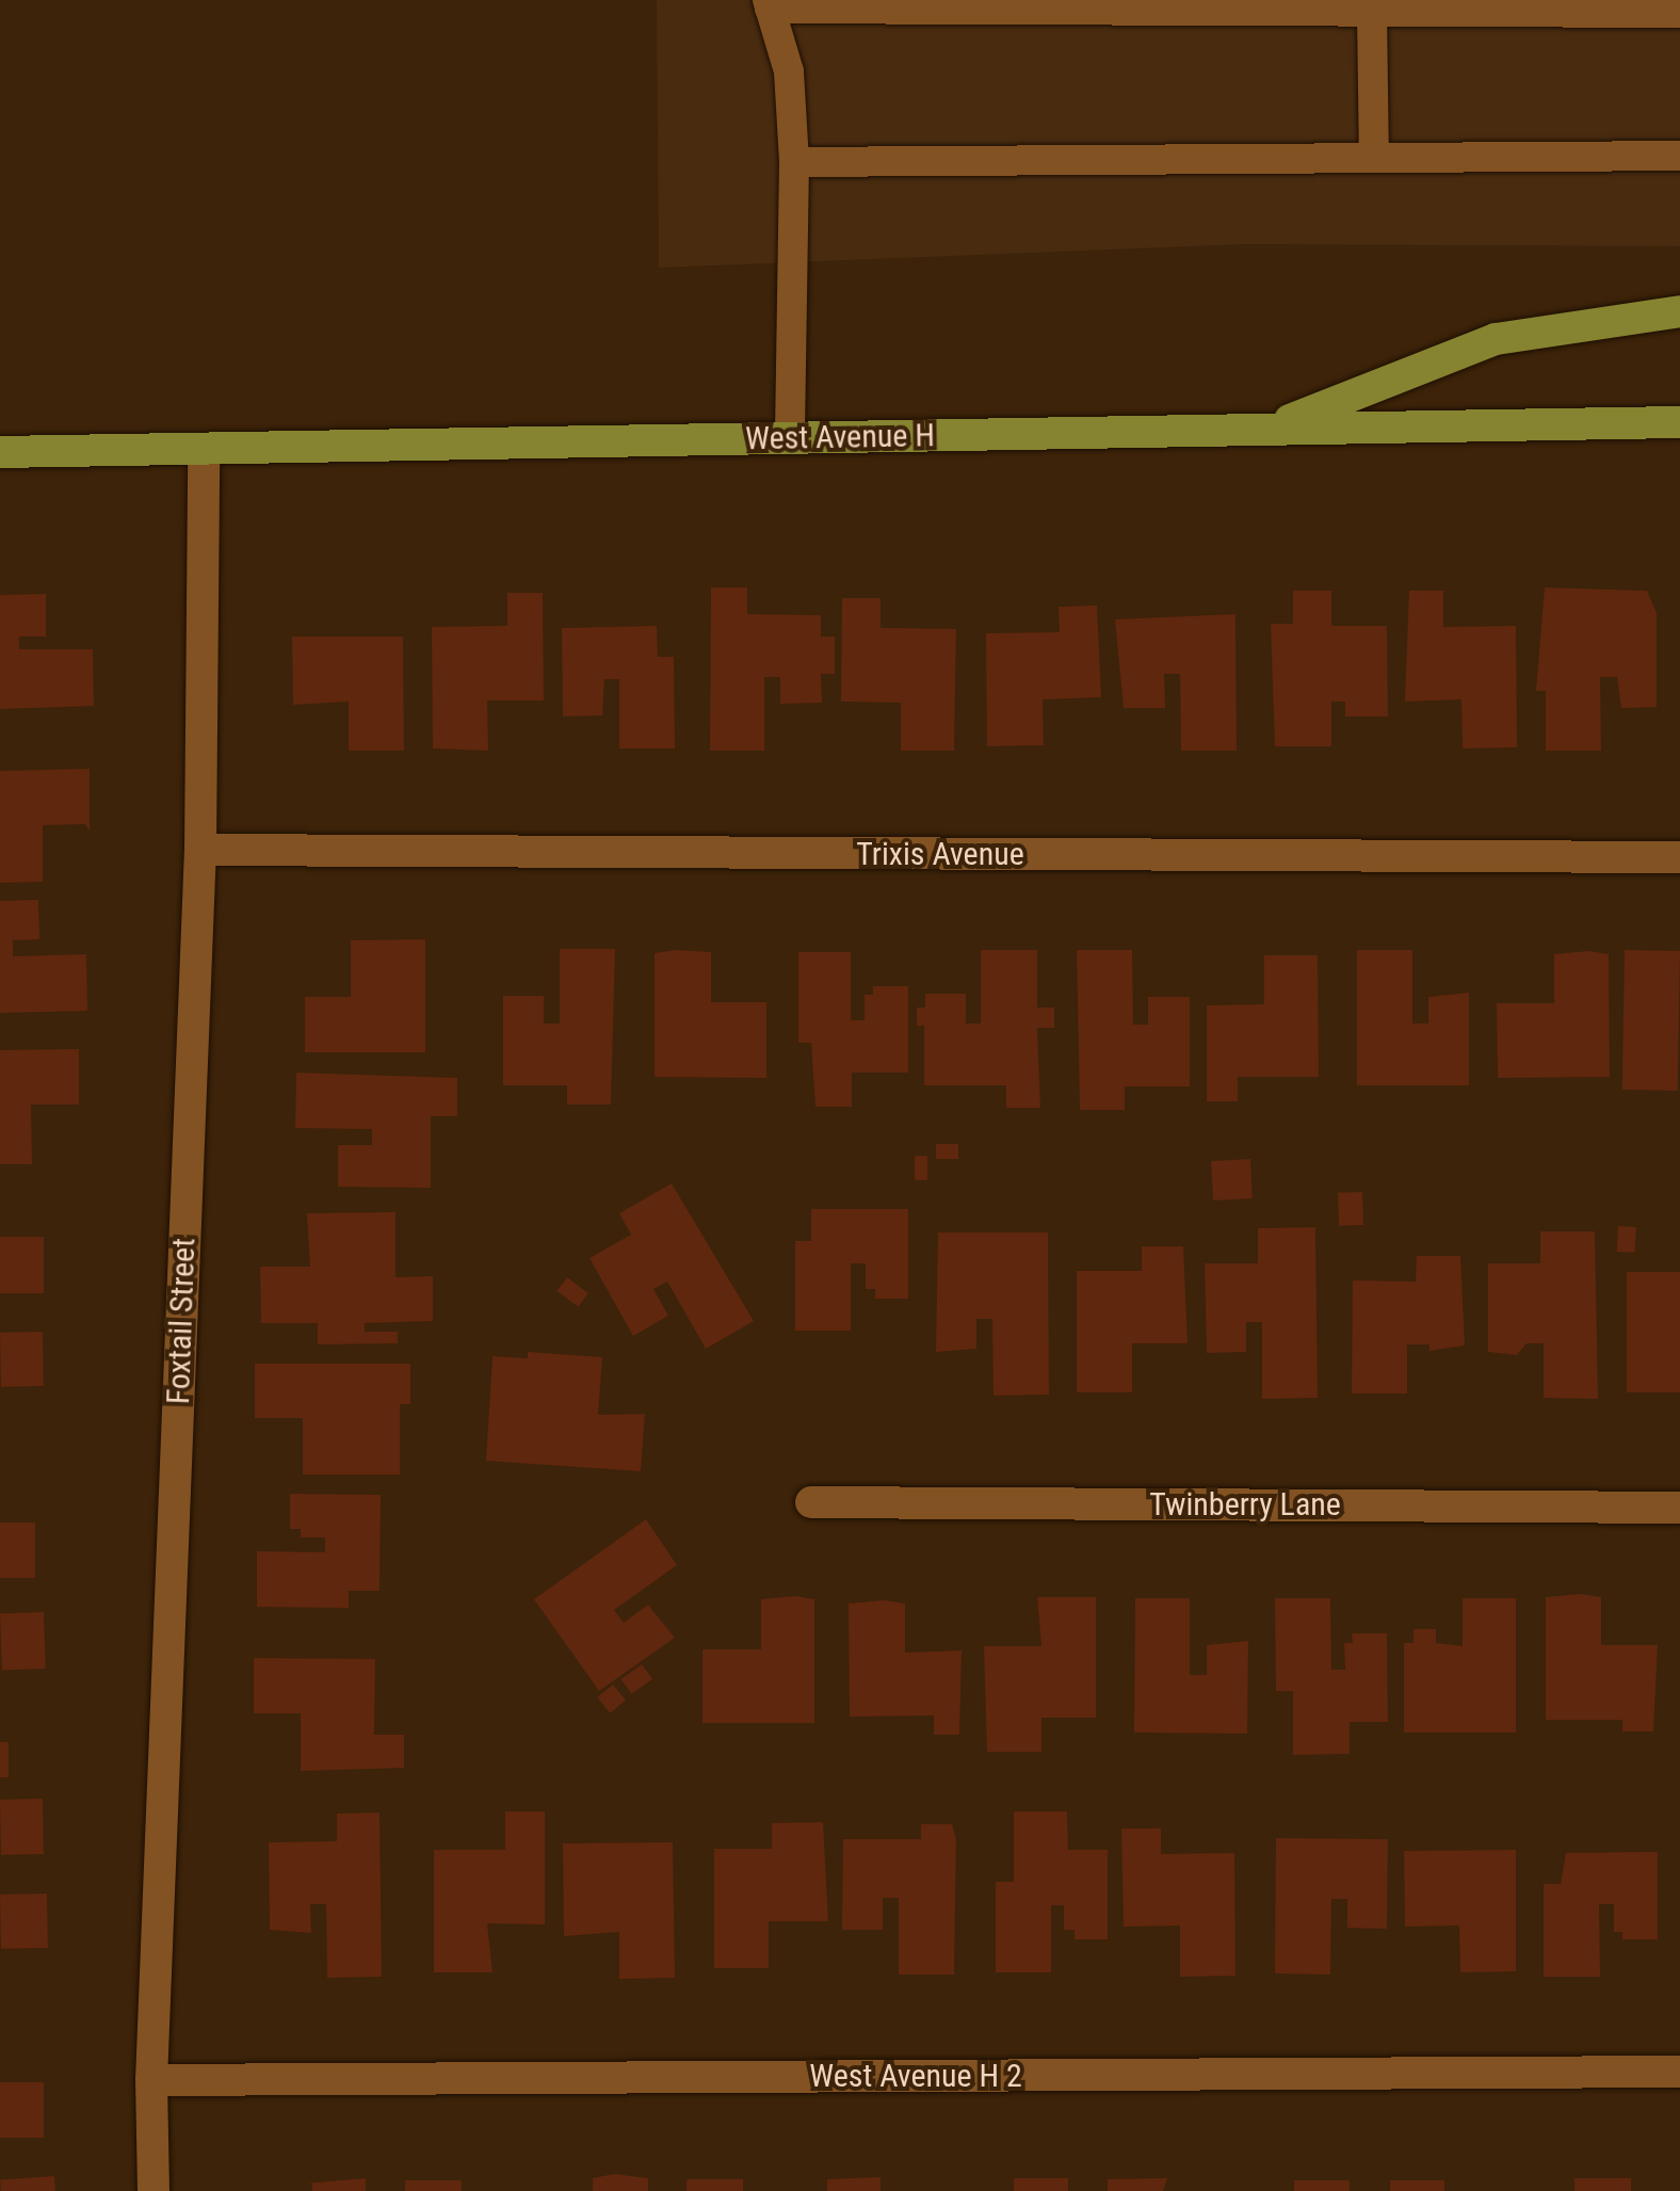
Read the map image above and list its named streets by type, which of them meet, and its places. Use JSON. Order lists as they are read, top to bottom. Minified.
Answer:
{"streets":{"main road":["West Avenue H"],"street":["Trixis Avenue","Foxtail Street","Twinberry Lane","West Avenue H 2"]},"crossings":[["West Avenue H","Foxtail Street"],["Trixis Avenue","Foxtail Street"],["Foxtail Street","West Avenue H 2"]]}
